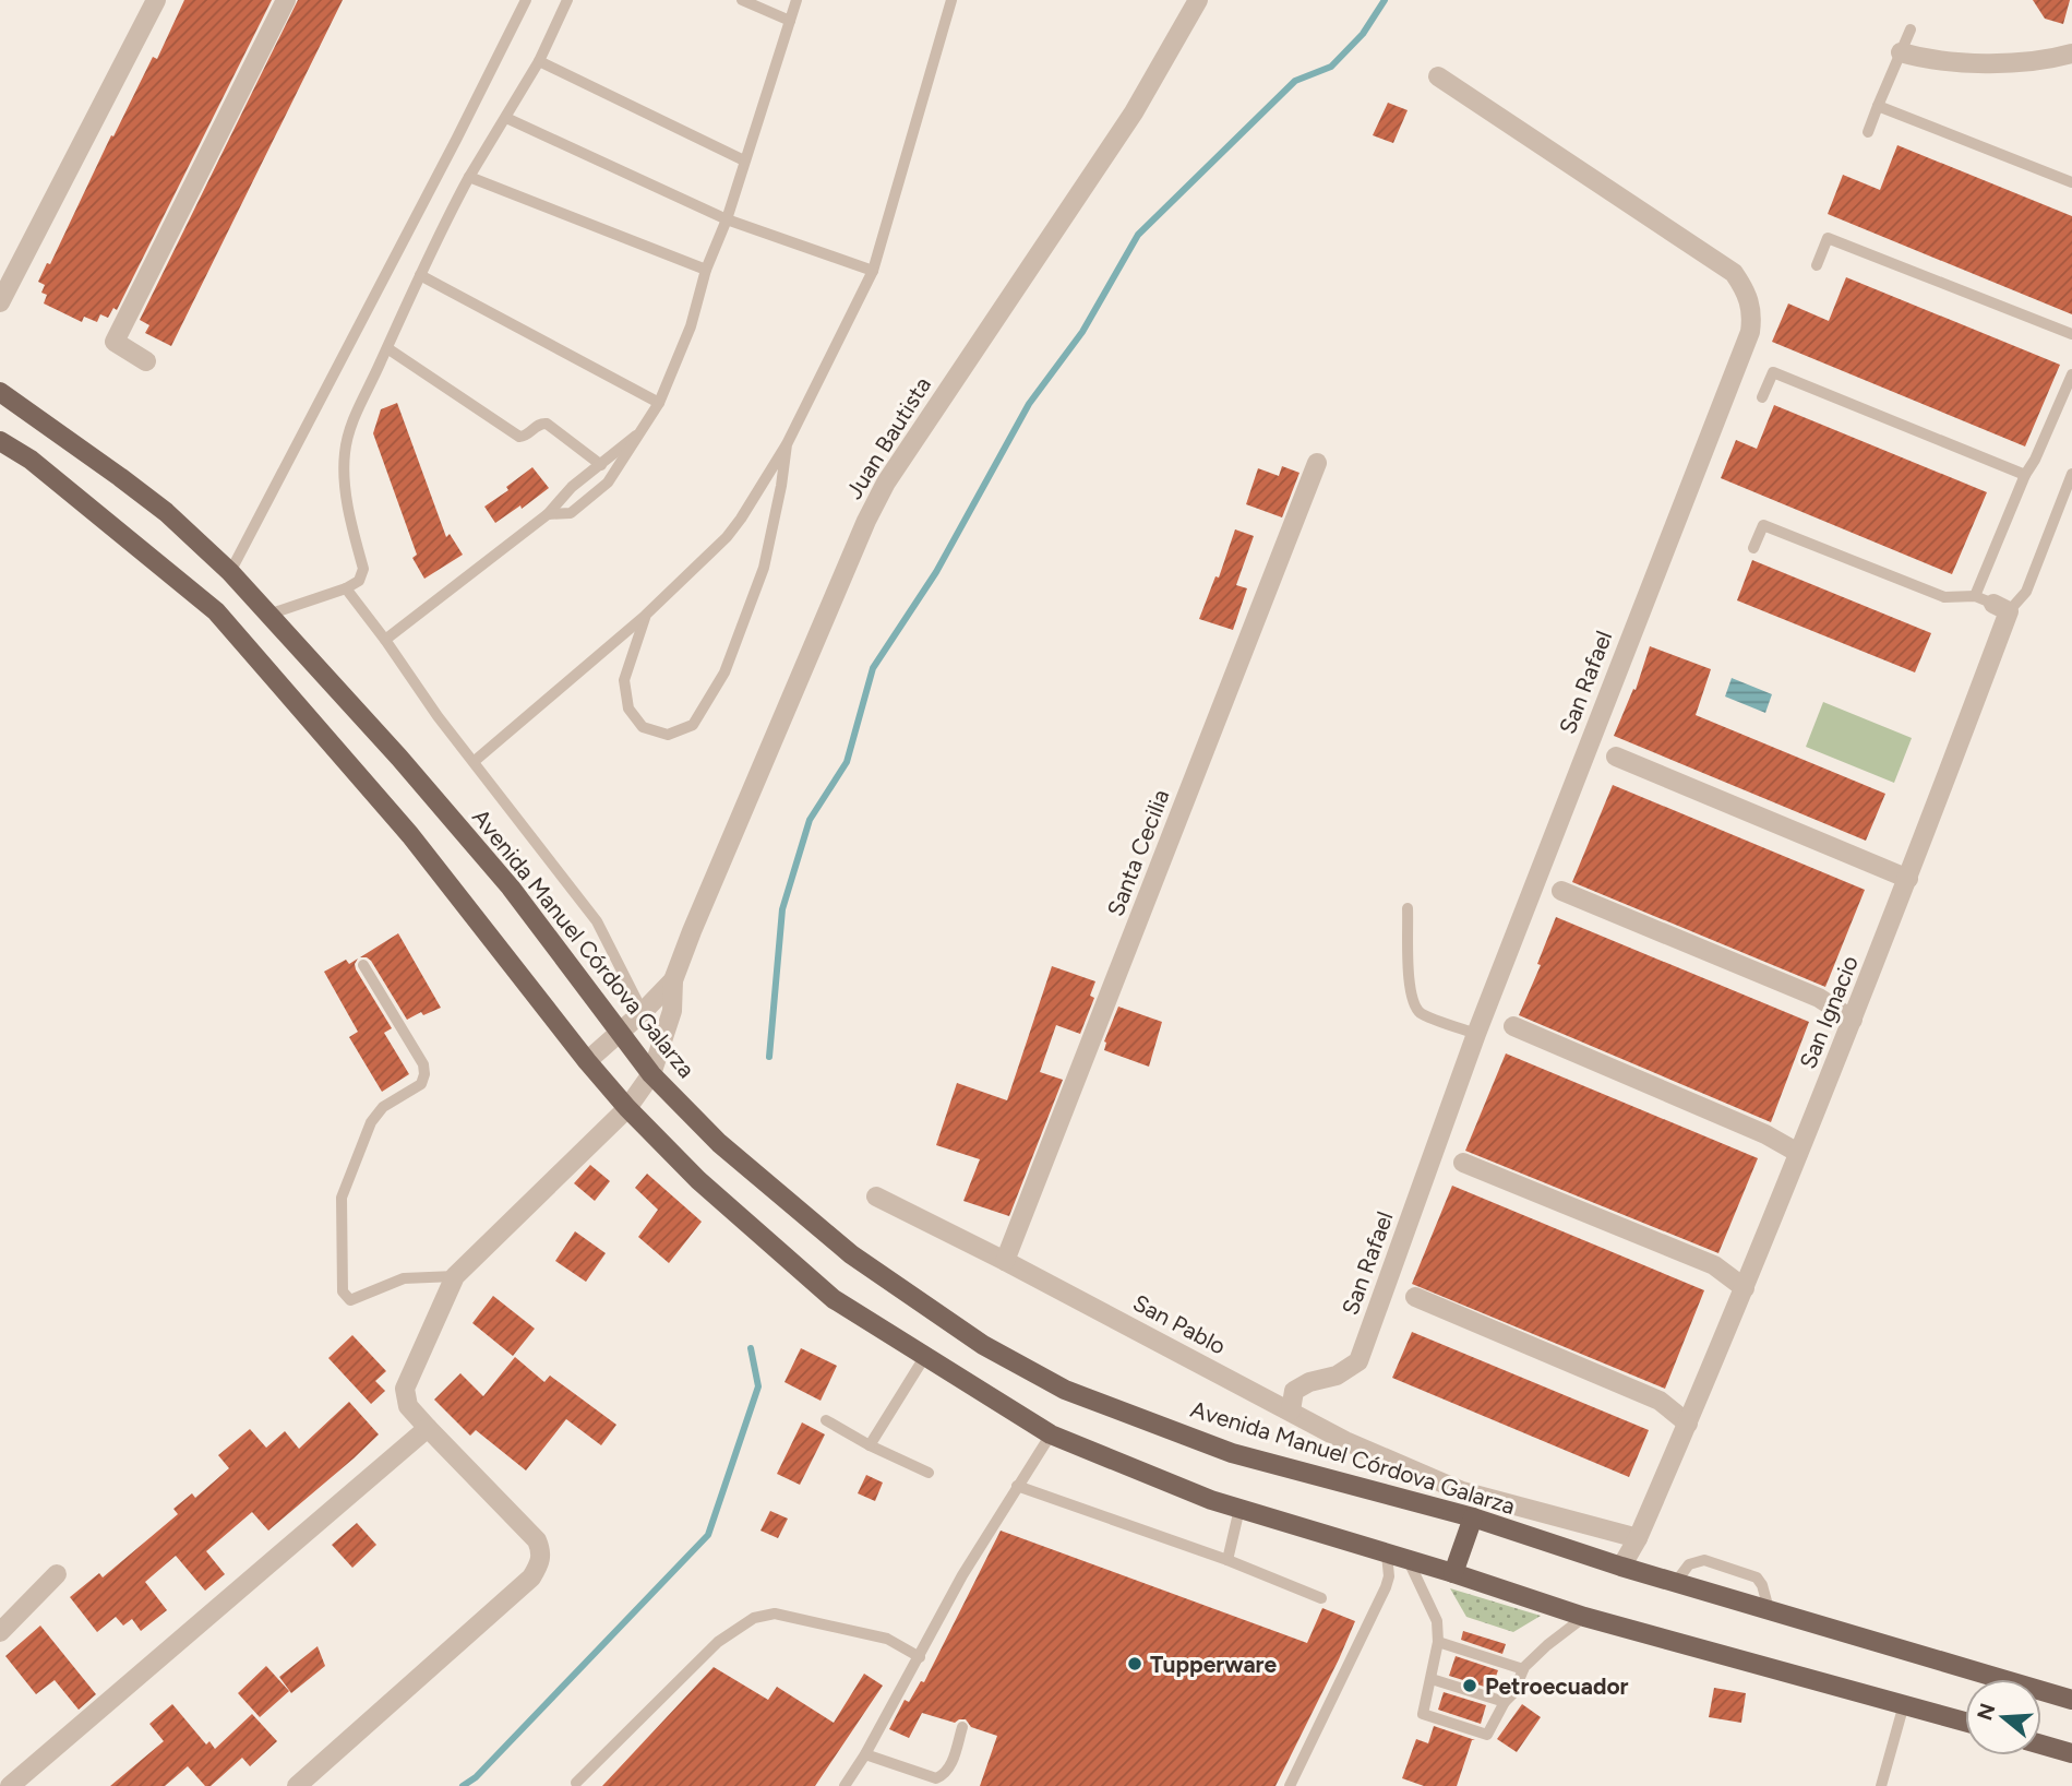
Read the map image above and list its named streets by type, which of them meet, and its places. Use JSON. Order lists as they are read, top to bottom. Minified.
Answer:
{"streets":{"main road":["Avenida Manuel Córdova Galarza"],"street":["Juan Bautista","San Rafael","Santa Cecilia","San Ignacio","San Pablo"]},"crossings":[["Juan Bautista","Avenida Manuel Córdova Galarza"],["San Rafael","San Pablo"],["Santa Cecilia","San Pablo"],["Avenida Manuel Córdova Galarza","San Ignacio"],["San Ignacio","San Pablo"]],"places":["Tupperware","Petroecuador"],"north":"left"}
